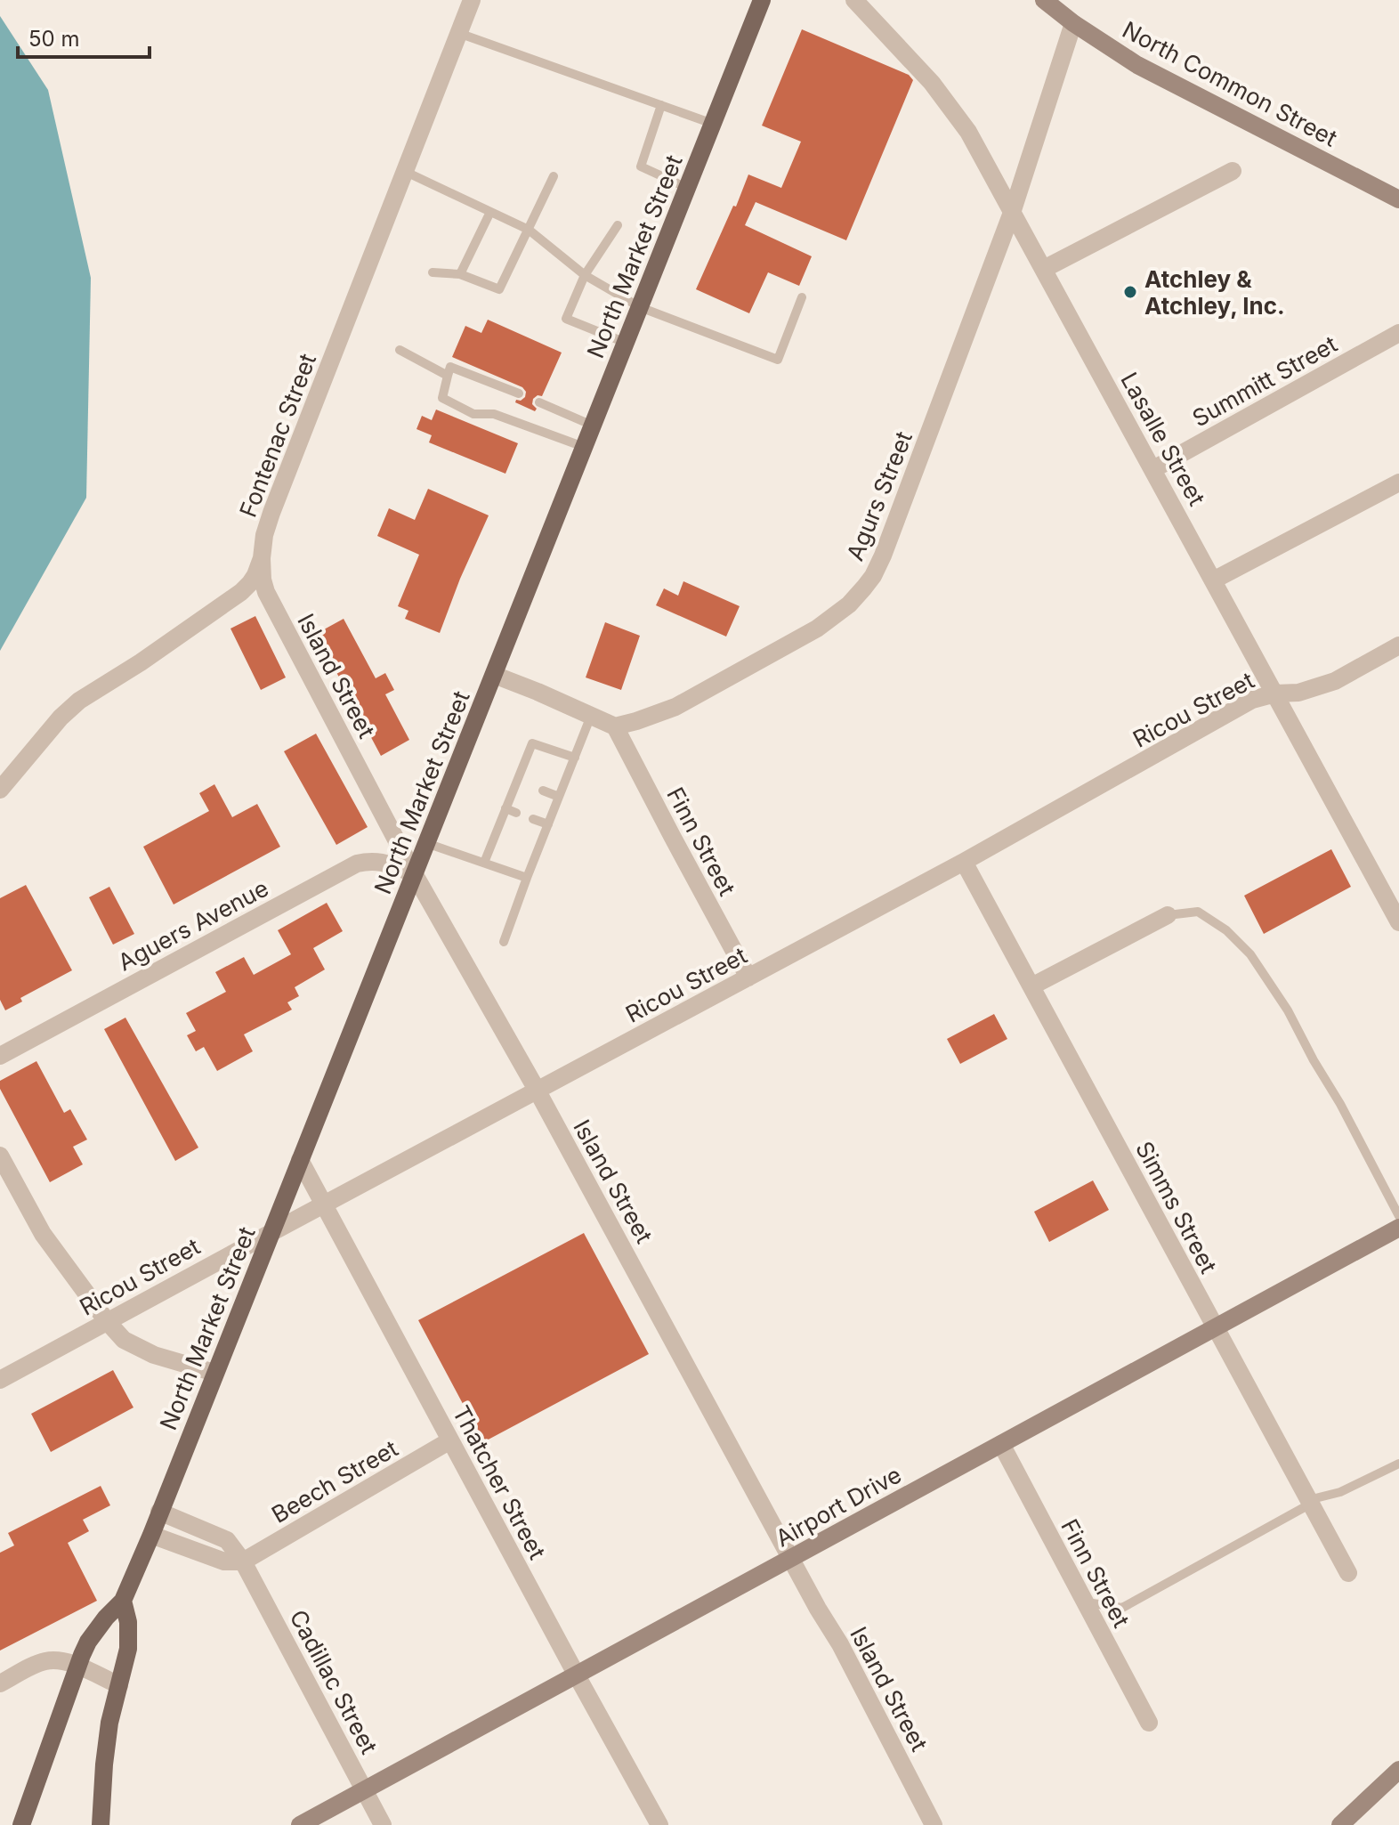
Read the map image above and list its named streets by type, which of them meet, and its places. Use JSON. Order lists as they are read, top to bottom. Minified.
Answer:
{"streets":{"main road":["North Market Street"],"street":["North Common Street","Summitt Street","Fontenac Street","Lasalle Street","Agurs Street","Island Street","Ricou Street","Finn Street","Aguers Avenue","Simms Street","Beech Street","Thatcher Street","Airport Drive","Cadillac Street"]},"crossings":[["North Common Street","Agurs Street"],["North Market Street","Island Street"],["North Market Street","Ricou Street"],["North Market Street","Aguers Avenue"],["North Market Street","Thatcher Street"],["North Market Street","Cadillac Street"],["Summitt Street","Lasalle Street"],["Fontenac Street","Island Street"],["Lasalle Street","Agurs Street"],["Lasalle Street","Ricou Street"],["Agurs Street","Finn Street"],["Island Street","Ricou Street"],["Island Street","Aguers Avenue"],["Island Street","Airport Drive"],["Ricou Street","Finn Street"],["Ricou Street","Simms Street"],["Ricou Street","Thatcher Street"],["Finn Street","Airport Drive"],["Simms Street","Airport Drive"],["Beech Street","Thatcher Street"],["Beech Street","Cadillac Street"],["Thatcher Street","Airport Drive"],["Airport Drive","Cadillac Street"]],"places":["Atchley & Atchley, Inc."],"scale_bar":"50 m"}
